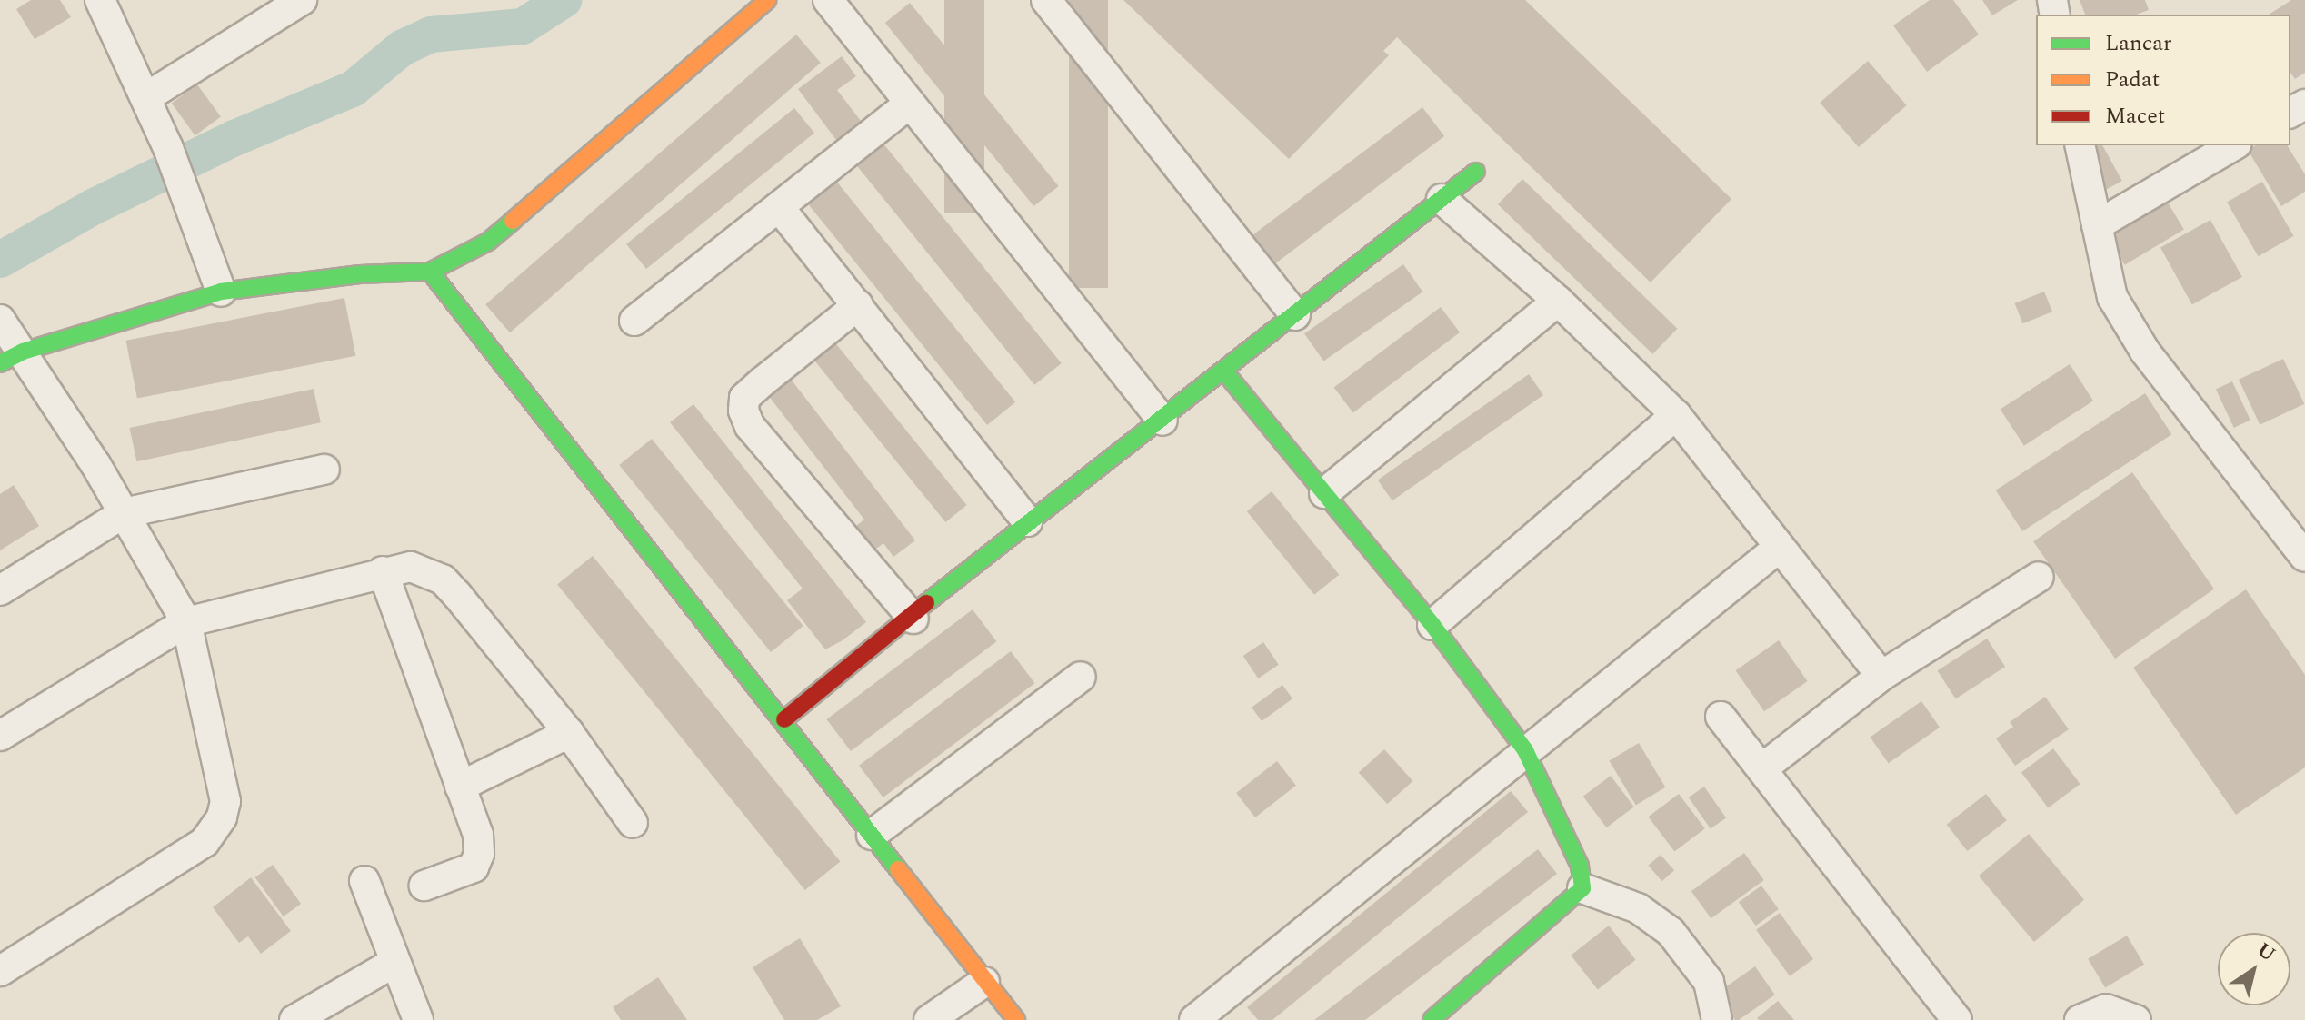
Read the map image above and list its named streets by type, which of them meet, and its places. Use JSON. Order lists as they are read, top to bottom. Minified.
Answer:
{"legend":["Lancar","Padat","Macet"],"north":"top right"}
